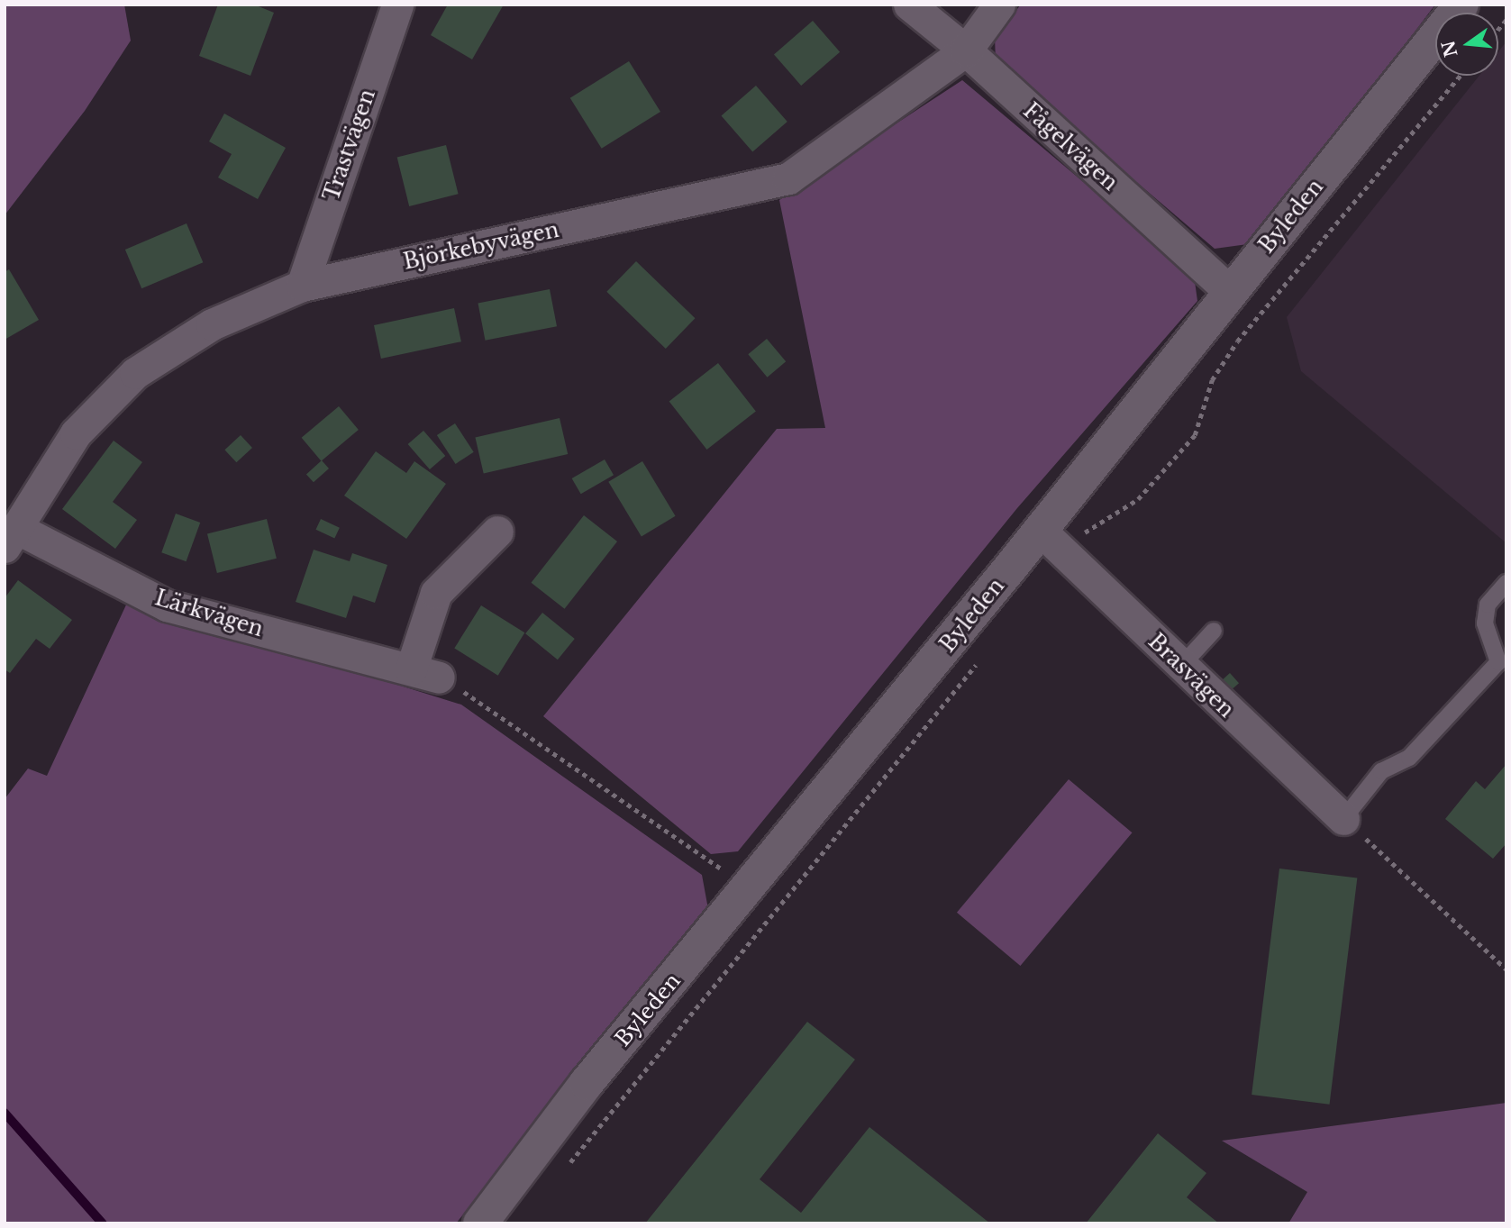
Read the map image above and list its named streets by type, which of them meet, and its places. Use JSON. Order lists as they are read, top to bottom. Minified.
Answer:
{"streets":{"street":["Trastvägen","Fågelvägen","Byleden","Björkebyvägen","Lärkvägen","Brasvägen"]},"crossings":[["Trastvägen","Björkebyvägen"],["Fågelvägen","Byleden"],["Fågelvägen","Björkebyvägen"],["Byleden","Brasvägen"],["Björkebyvägen","Lärkvägen"]],"north":"left"}
